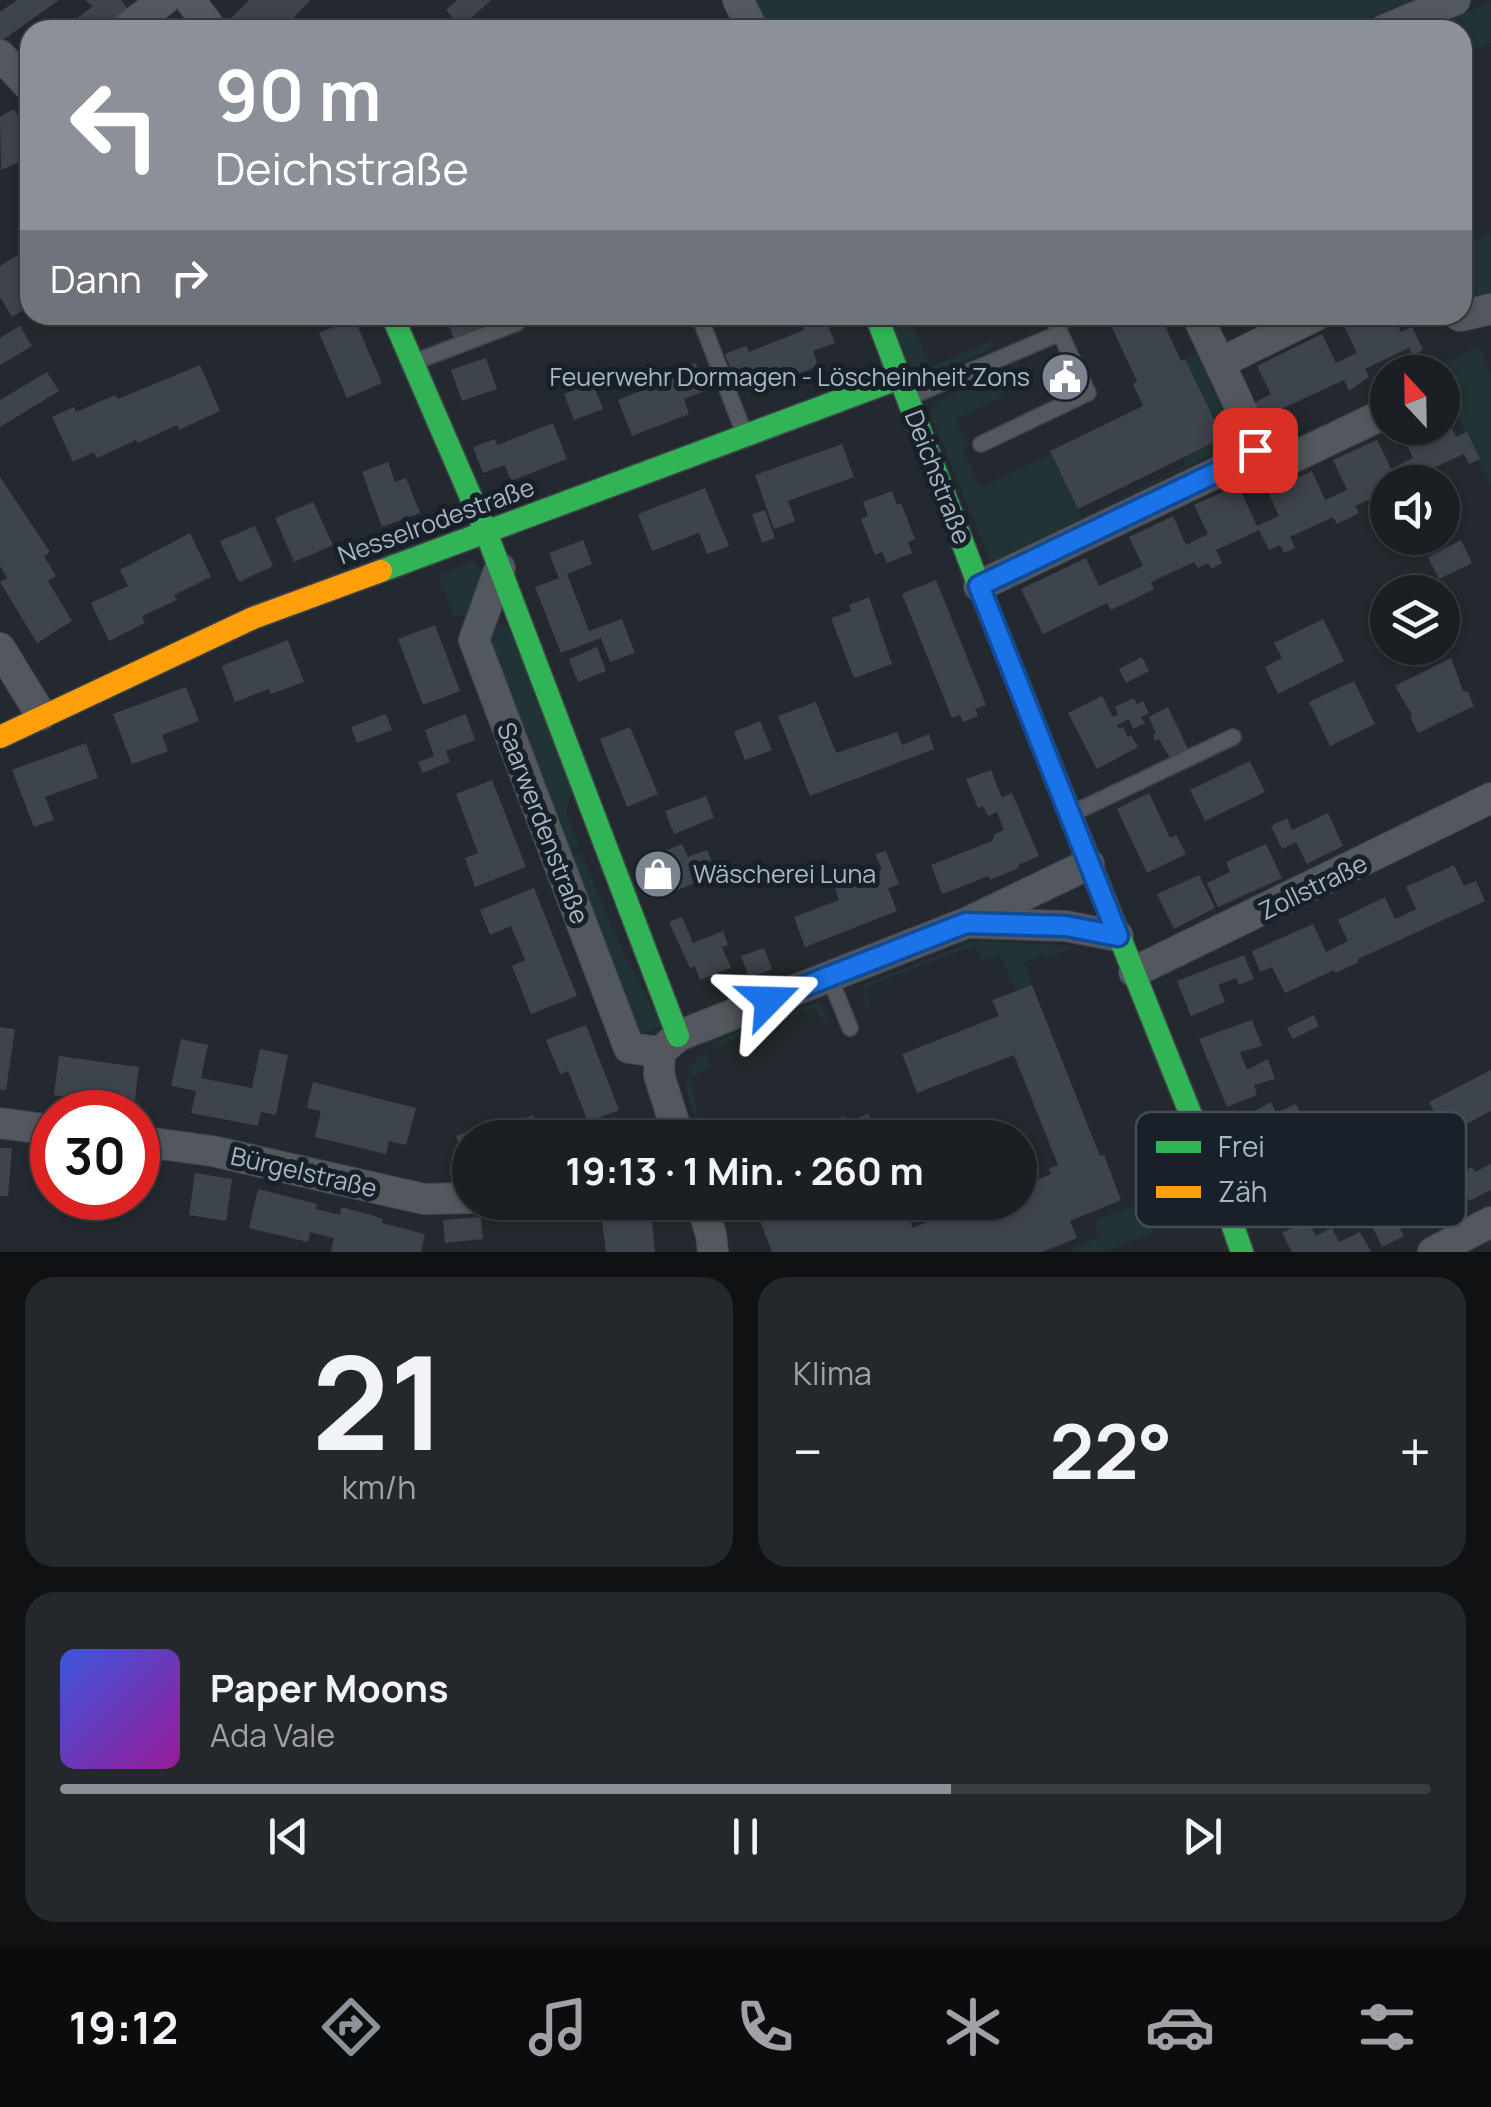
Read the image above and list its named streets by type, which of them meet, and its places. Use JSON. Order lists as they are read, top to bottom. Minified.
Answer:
{"streets":{"street":["Deichstraße","Nesselrodestraße","Saarwerdenstraße","Zollstraße","Bürgelstraße"]},"crossings":[["Deichstraße","Nesselrodestraße"],["Deichstraße","Zollstraße"],["Nesselrodestraße","Saarwerdenstraße"]],"places":{"public building":["Feuerwehr Dormagen - Löscheinheit Zons"],"shop":["Wäscherei Luna"]},"legend":["Frei","Zäh"],"north":"top","page":{"turn":["90 m","Deichstraße"],"then":"Dann","limit":"30","trip":"19:13 · 1 Min. · 260 m","tile":[["21","km/h"],"Klima"],"heat":["−","22°","+"],"song":["Paper Moons","Ada Vale"],"tabs":"19:12"}}
